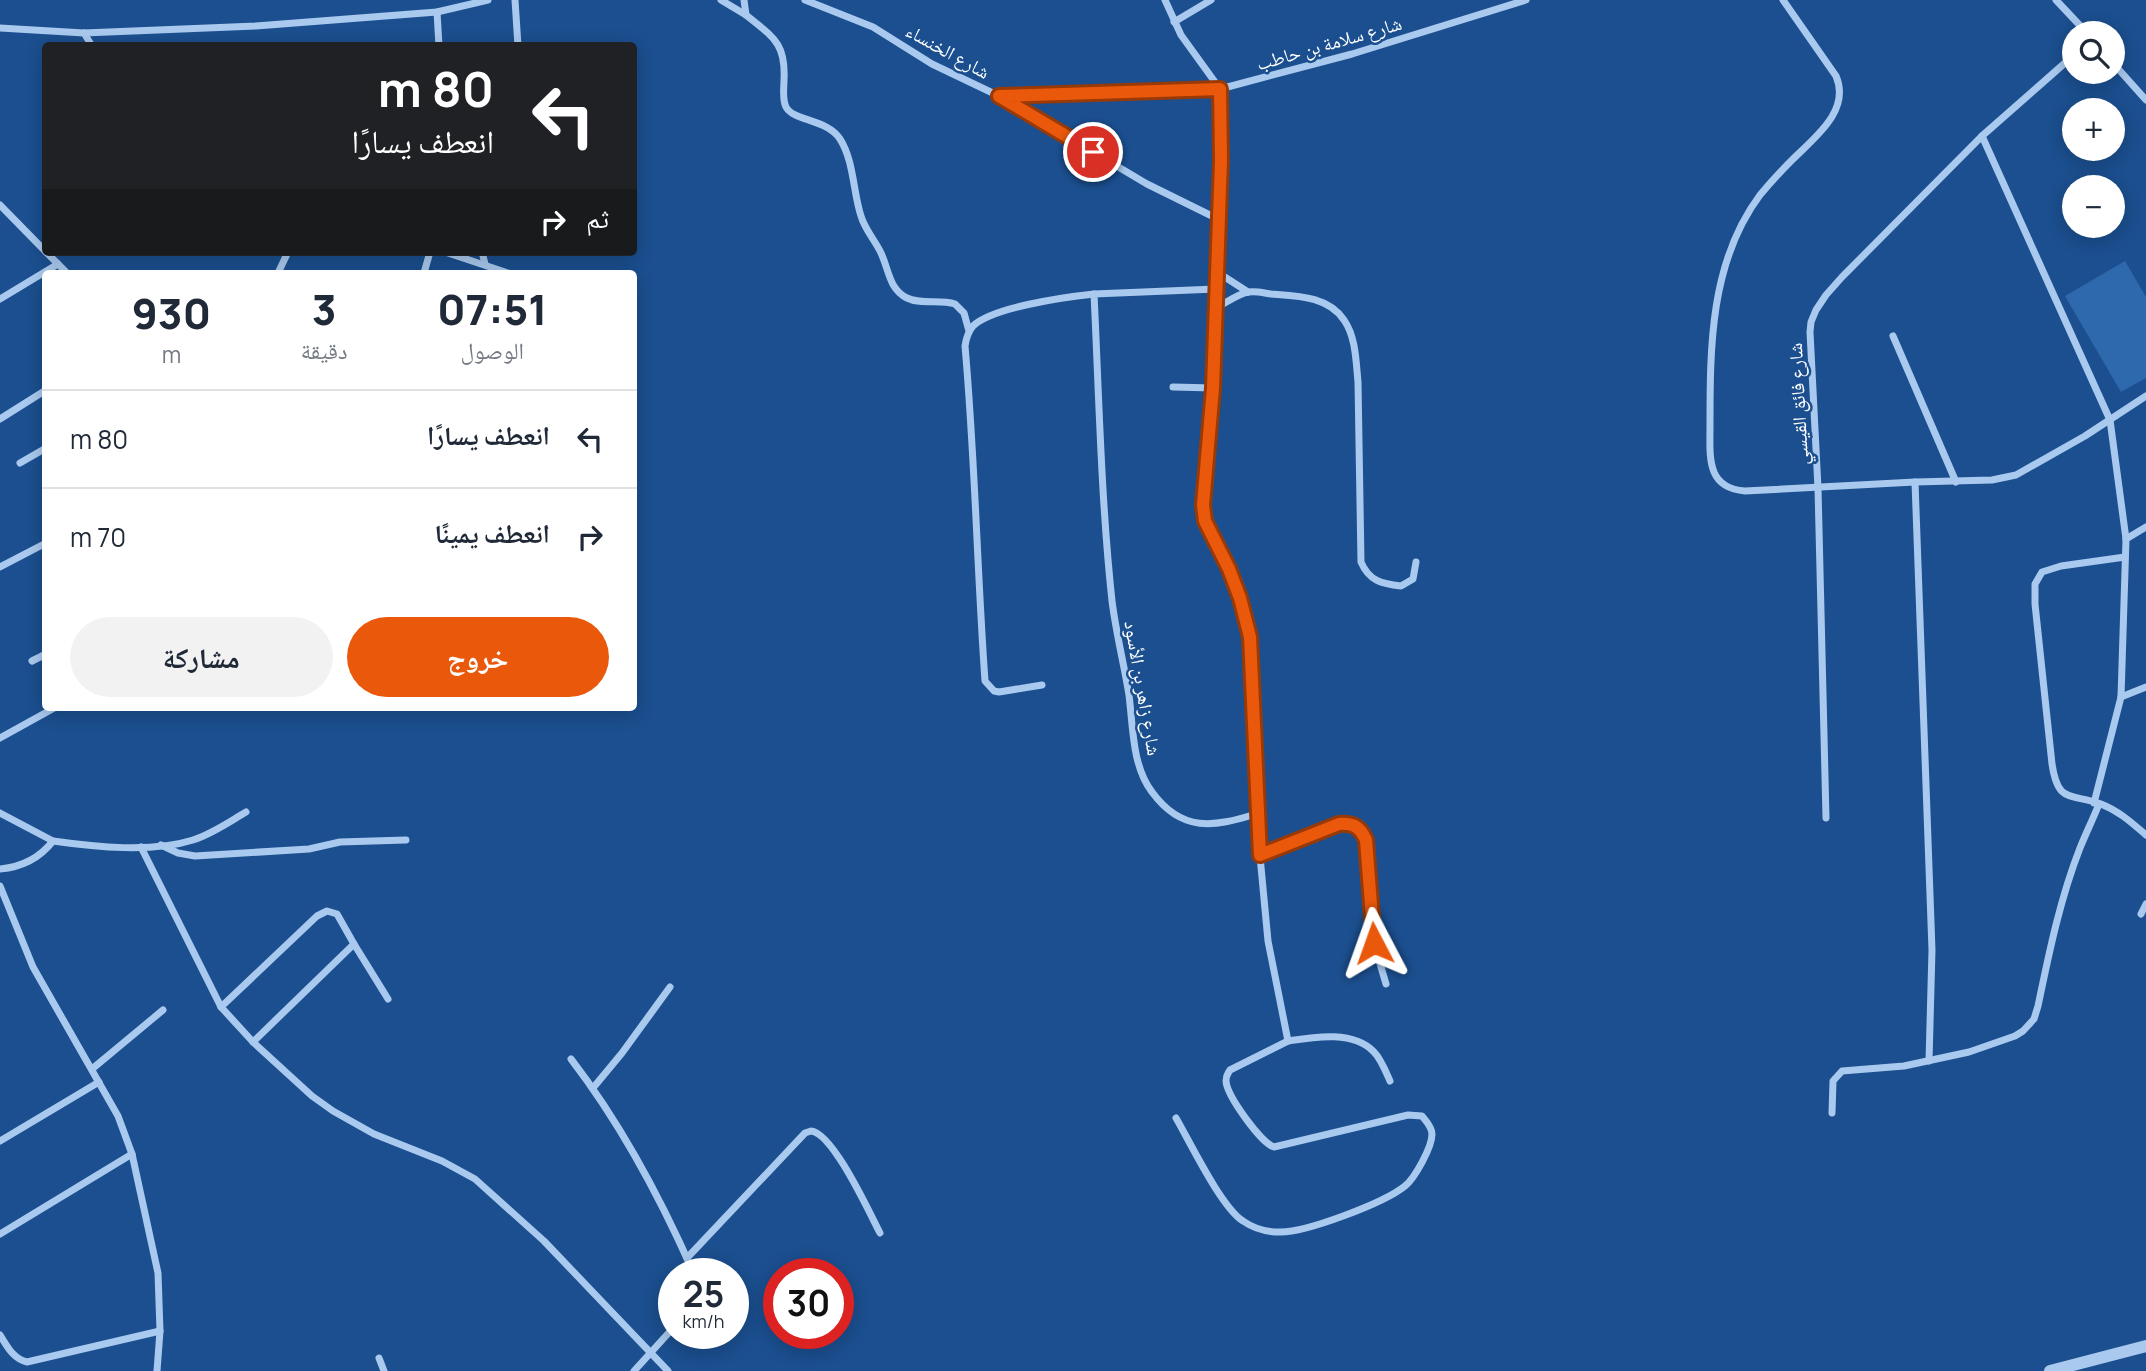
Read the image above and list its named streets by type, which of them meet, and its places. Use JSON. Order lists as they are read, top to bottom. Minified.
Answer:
{"streets":{"street":["شارع سلامة بن حاطب","شارع الخنساء","شارع فائق القيسي","شارع زاهر بن الأسود"]},"crossings":[["شارع سلامة بن حاطب","شارع الخنساء"]],"page":{"map_buttons":["+","−"],"turn":["80 m","انعطف يسارًا"],"then":"ثم","eta":["07:51","الوصول","3","دقيقة","930","m"],"list":[{"name":"انعطف يسارًا","value":"80 m"},{"name":"انعطف يمينًا","value":"70 m"}],"buttons":["خروج","مشاركة"],"speed":"25 km/h","limit":"30"}}
